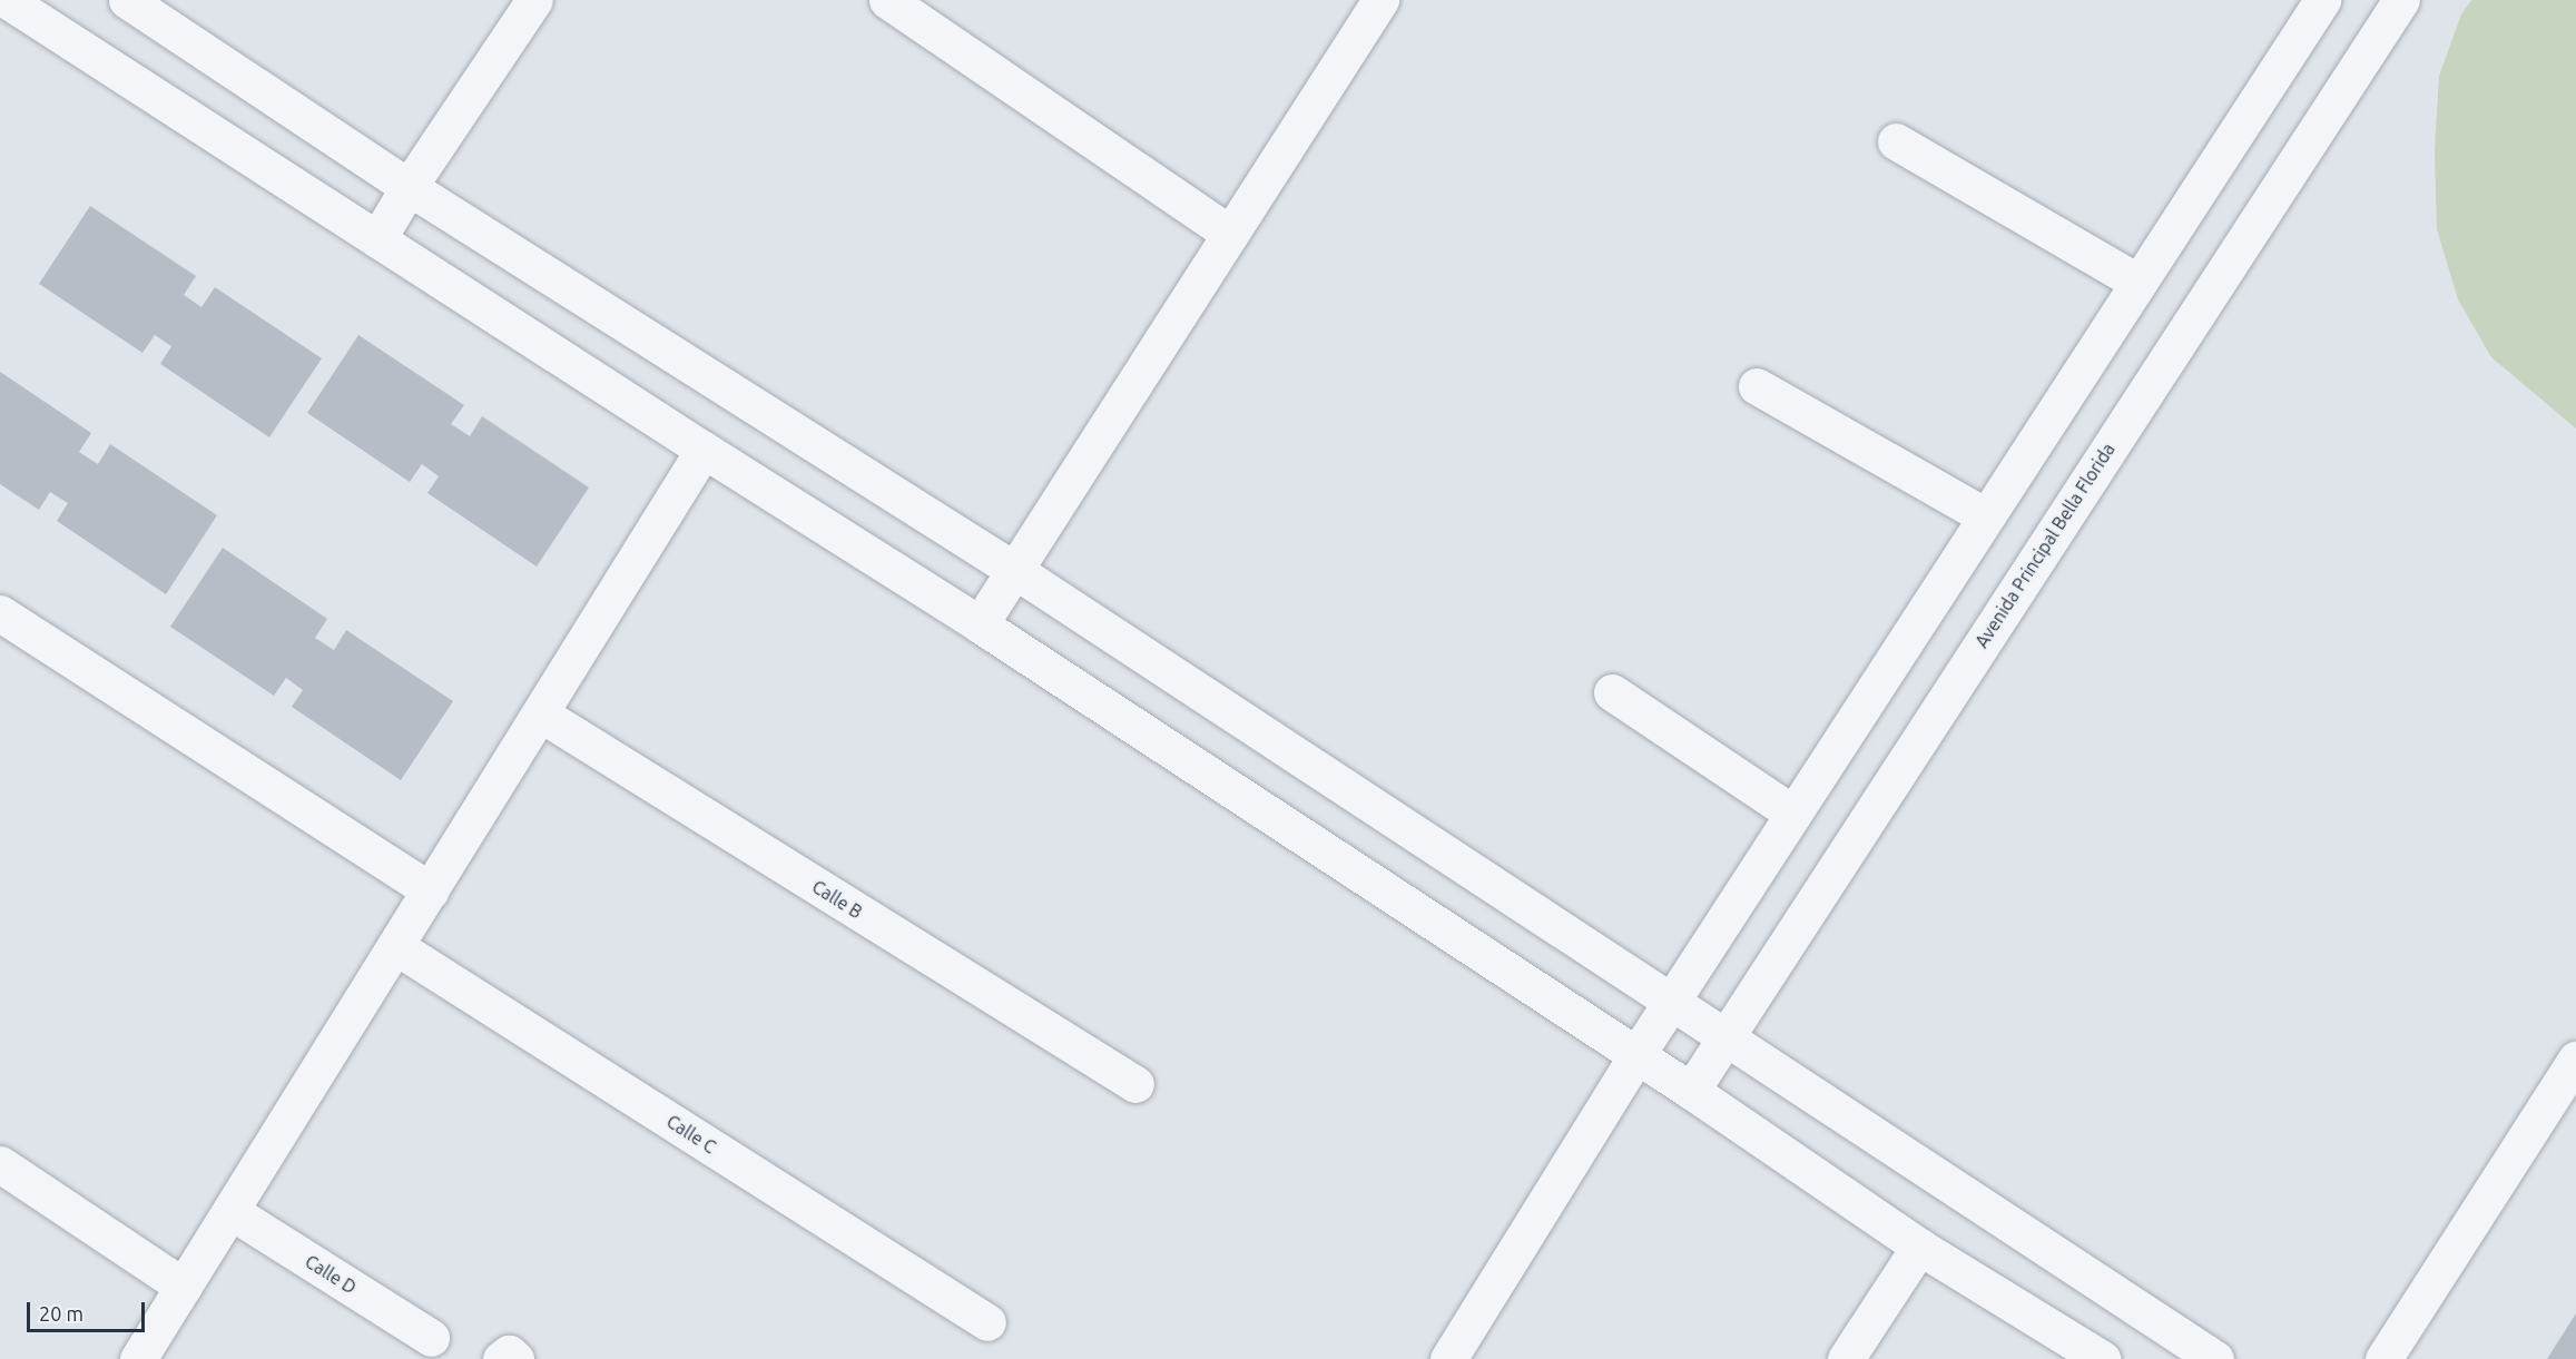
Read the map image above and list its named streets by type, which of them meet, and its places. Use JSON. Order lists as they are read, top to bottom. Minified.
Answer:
{"streets":{"street":["Avenida Principal Bella Florida","Calle B","Calle C","Calle D"]},"scale_bar":"20 m"}
